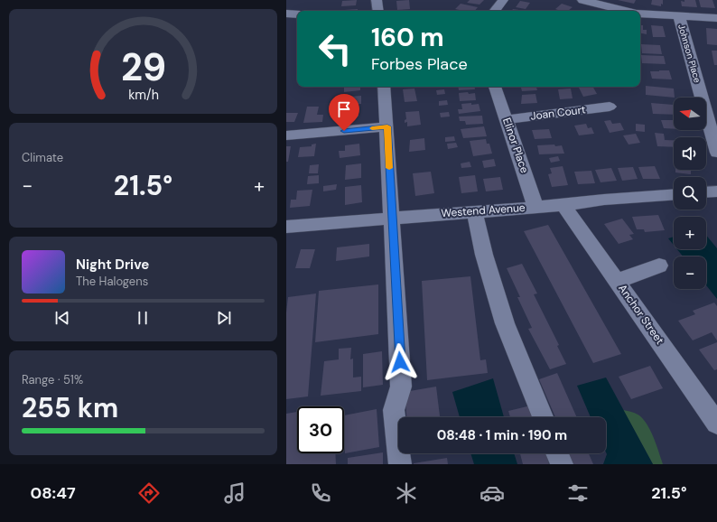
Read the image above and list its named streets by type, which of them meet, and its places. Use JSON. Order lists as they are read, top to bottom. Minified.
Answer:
{"streets":{"street":["Johnson Place","Joan Court","Elinor Place","Westend Avenue","Anchor Street"]},"crossings":[["Joan Court","Elinor Place"],["Elinor Place","Westend Avenue"],["Westend Avenue","Anchor Street"]],"north":"left","page":{"turn":["160 m","Forbes Place"],"map_buttons":["+","−"],"tile":["Climate",["Range · 51%","255 km"]],"heat":["−","21.5°","+"],"song":["Night Drive","The Halogens"],"limit":"30","trip":"08:48 · 1 min · 190 m","tabs":["08:47","21.5°"],"gauge":["29","km/h"]}}
